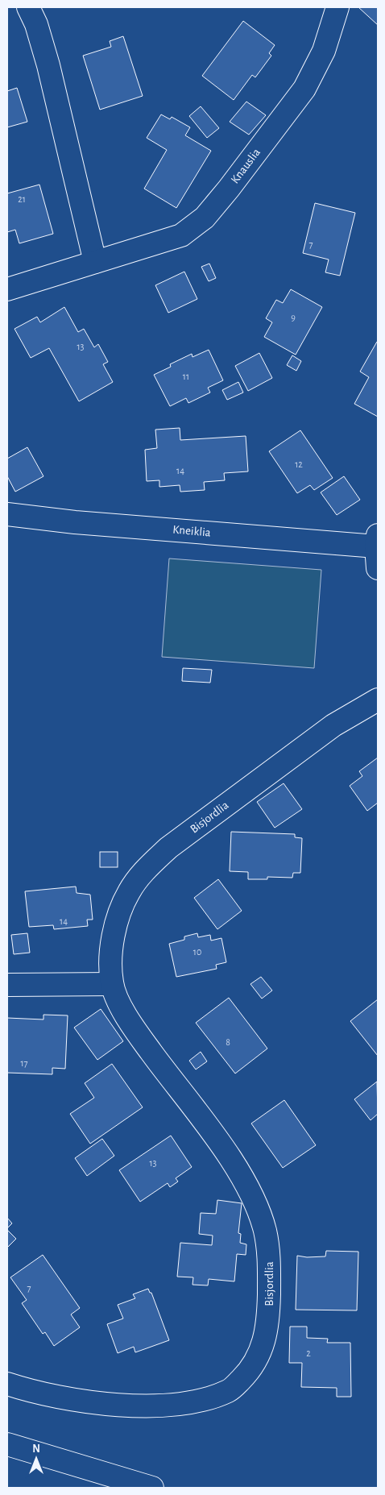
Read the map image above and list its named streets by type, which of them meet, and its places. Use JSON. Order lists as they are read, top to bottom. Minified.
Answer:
{"streets":{"street":["Knauslia","Kneiklia","Bisjordlia"]},"house_numbers":["21","7","9","13","11","12","14","14","10","8","17","13","7","2"],"north":"top"}
